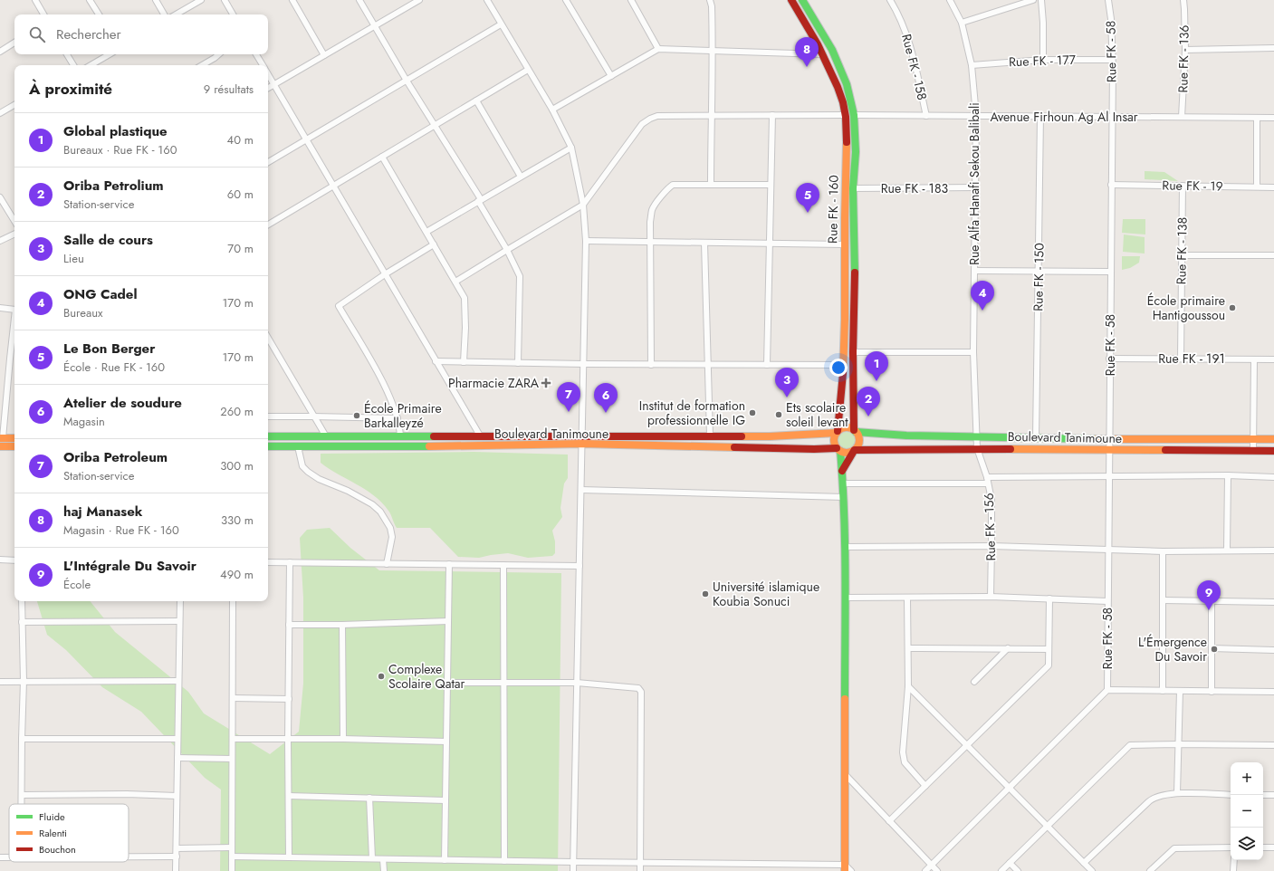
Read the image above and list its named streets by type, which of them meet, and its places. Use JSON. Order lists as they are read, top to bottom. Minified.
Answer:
{"streets":{"main road":["Rue FK - 160","Boulevard Tanimoune"],"street":["Rue FK - 58","Rue FK - 136","Rue FK - 177","Rue FK - 158","Avenue Firhoun Ag Al Insar","Rue Alfa Hanafi Sekou Balibali","Rue FK - 19","Rue FK - 183","Rue FK - 138","Rue FK - 150","Rue FK - 191","Rue FK - 156"]},"crossings":[["Rue FK - 58","Rue FK - 177"],["Rue FK - 58","Avenue Firhoun Ag Al Insar"],["Rue FK - 58","Rue FK - 19"],["Rue FK - 58","Rue FK - 191"],["Rue FK - 58","Boulevard Tanimoune"],["Rue FK - 136","Avenue Firhoun Ag Al Insar"],["Rue FK - 177","Rue Alfa Hanafi Sekou Balibali"],["Rue FK - 158","Avenue Firhoun Ag Al Insar"],["Avenue Firhoun Ag Al Insar","Rue Alfa Hanafi Sekou Balibali"],["Avenue Firhoun Ag Al Insar","Rue FK - 160"],["Avenue Firhoun Ag Al Insar","Rue FK - 150"],["Rue Alfa Hanafi Sekou Balibali","Rue FK - 183"],["Rue Alfa Hanafi Sekou Balibali","Boulevard Tanimoune"],["Rue Alfa Hanafi Sekou Balibali","Rue FK - 156"],["Rue FK - 19","Rue FK - 138"],["Rue FK - 183","Rue FK - 160"],["Rue FK - 160","Boulevard Tanimoune"],["Rue FK - 138","Rue FK - 191"],["Rue FK - 150","Boulevard Tanimoune"],["Boulevard Tanimoune","Rue FK - 156"]],"places":{"other":["École primaire Hantigoussou","Institut de formation professionnelle IG","Ets scolaire soleil levant","École Primaire Barkalleyzé","Université islamique Koubia Sonuci","L'Émergence Du Savoir","Complexe Scolaire Qatar"],"health":["Pharmacie ZARA"]},"legend":["Fluide","Ralenti","Bouchon"],"page":{"search":"Rechercher","pins":["8","5","4","1","3","7","6","2","9"],"heading":["À proximité","9 résultats"],"list":[{"mark":"1","name":"Global plastique","note":"Bureaux · Rue FK - 160","value":"40 m"},{"mark":"2","name":"Oriba Petrolium","note":"Station-service","value":"60 m"},{"mark":"3","name":"Salle de cours","note":"Lieu","value":"70 m"},{"mark":"4","name":"ONG Cadel","note":"Bureaux","value":"170 m"},{"mark":"5","name":"Le Bon Berger","note":"École · Rue FK - 160","value":"170 m"},{"mark":"6","name":"Atelier de soudure","note":"Magasin","value":"260 m"},{"mark":"7","name":"Oriba Petroleum","note":"Station-service","value":"300 m"},{"mark":"8","name":"haj Manasek","note":"Magasin · Rue FK - 160","value":"330 m"},{"mark":"9","name":"L'Intégrale Du Savoir","note":"École","value":"490 m"}],"map_buttons":["+","−"]}}
